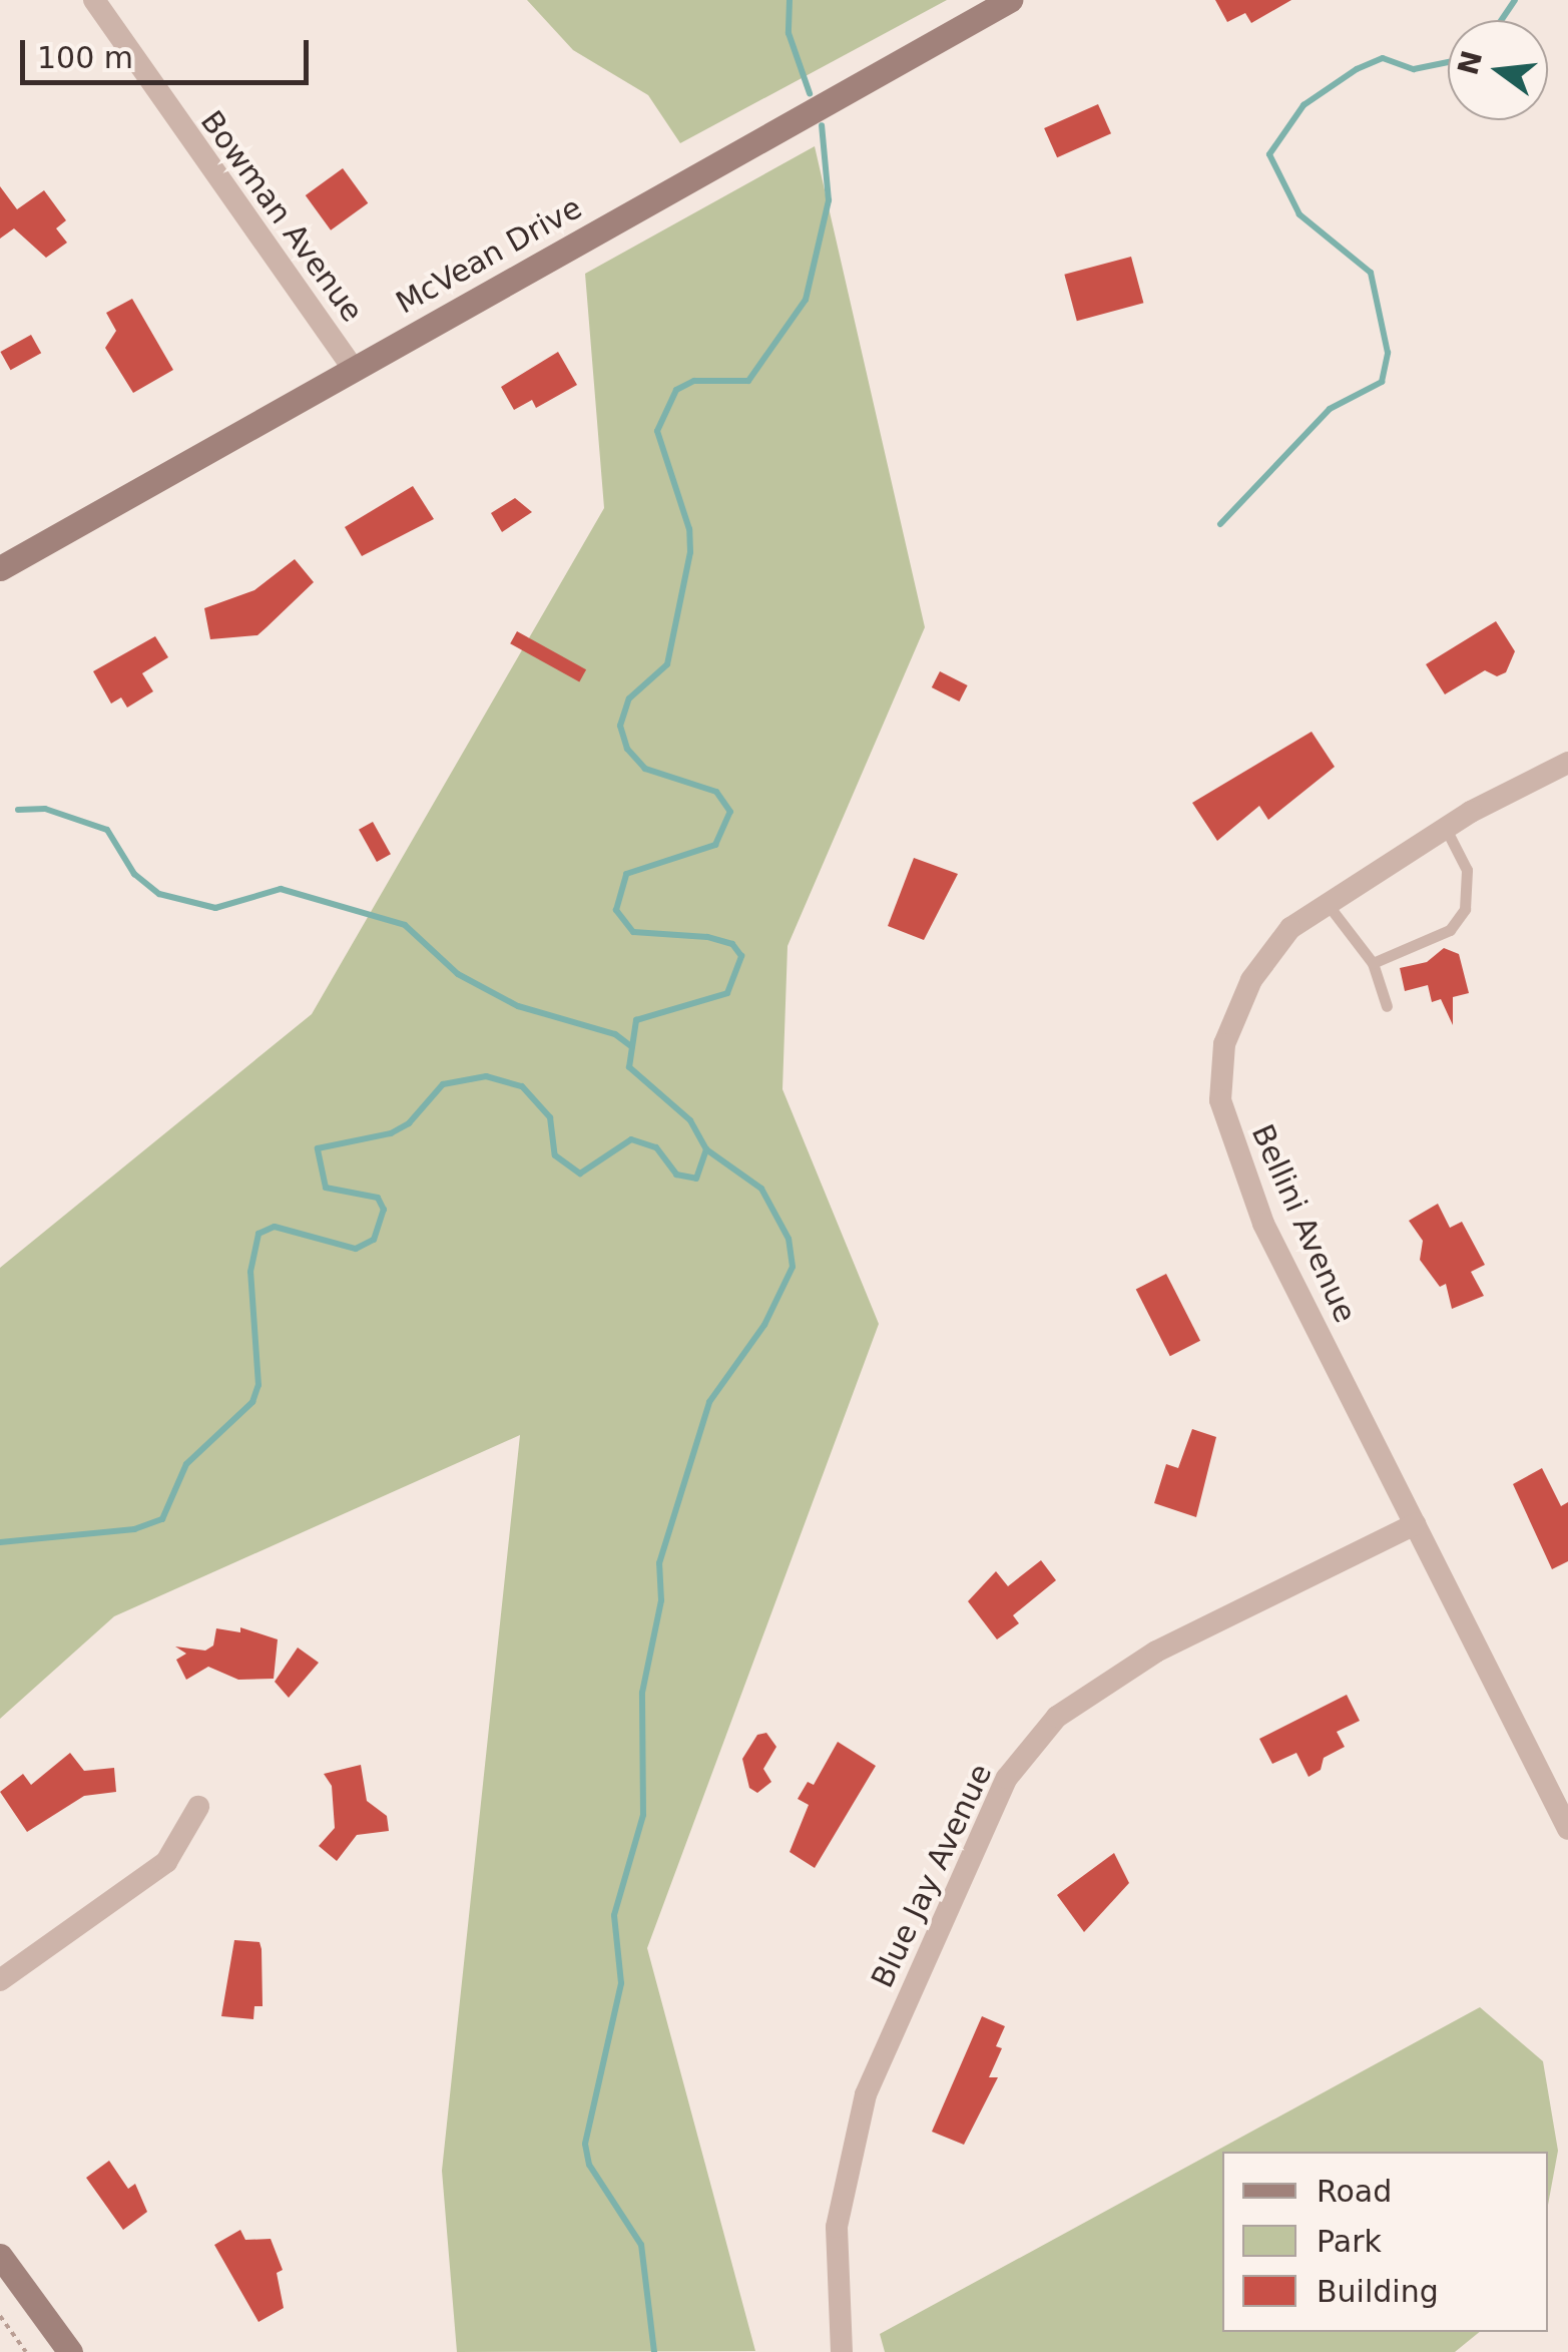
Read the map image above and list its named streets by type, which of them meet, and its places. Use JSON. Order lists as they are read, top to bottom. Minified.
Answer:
{"streets":{"main road":["McVean Drive"],"street":["Bowman Avenue","Bellini Avenue","Blue Jay Avenue"]},"crossings":[["Bowman Avenue","McVean Drive"],["Bellini Avenue","Blue Jay Avenue"]],"legend":["Road","Park","Building"],"scale_bar":"100 m","north":"left"}
